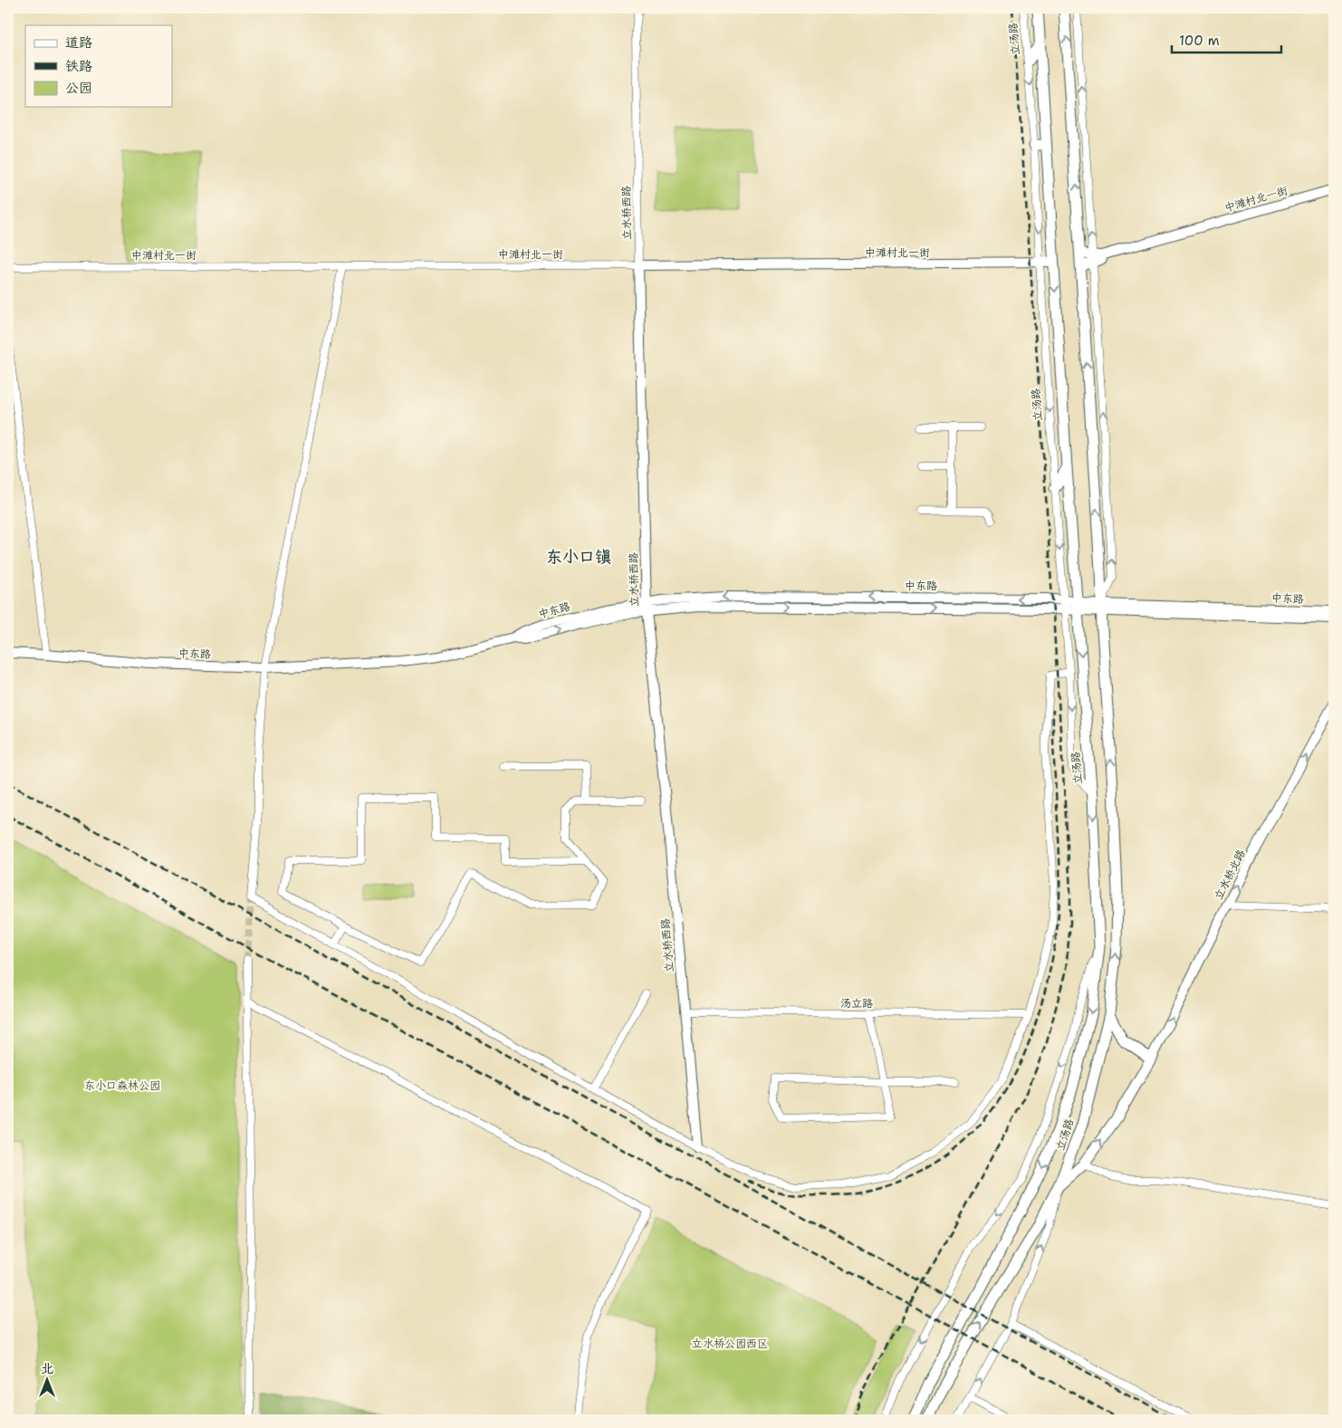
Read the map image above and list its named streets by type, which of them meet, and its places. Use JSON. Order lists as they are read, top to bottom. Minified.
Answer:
{"streets":{"main road":["立汤路"],"street":["中滩村北一街","立水桥西路","中东路","立水桥北路","汤立路"]},"crossings":[["立汤路","中滩村北一街"],["立汤路","中东路"],["中滩村北一街","立水桥西路"],["立水桥西路","中东路"],["立水桥西路","汤立路"]],"one_way":["立水桥北路"],"districts":["东小口镇"],"parks":["东小口森林公园","立水桥公园西区"],"legend":["道路","铁路","公园"],"scale_bar":"100 m","north":"top"}
